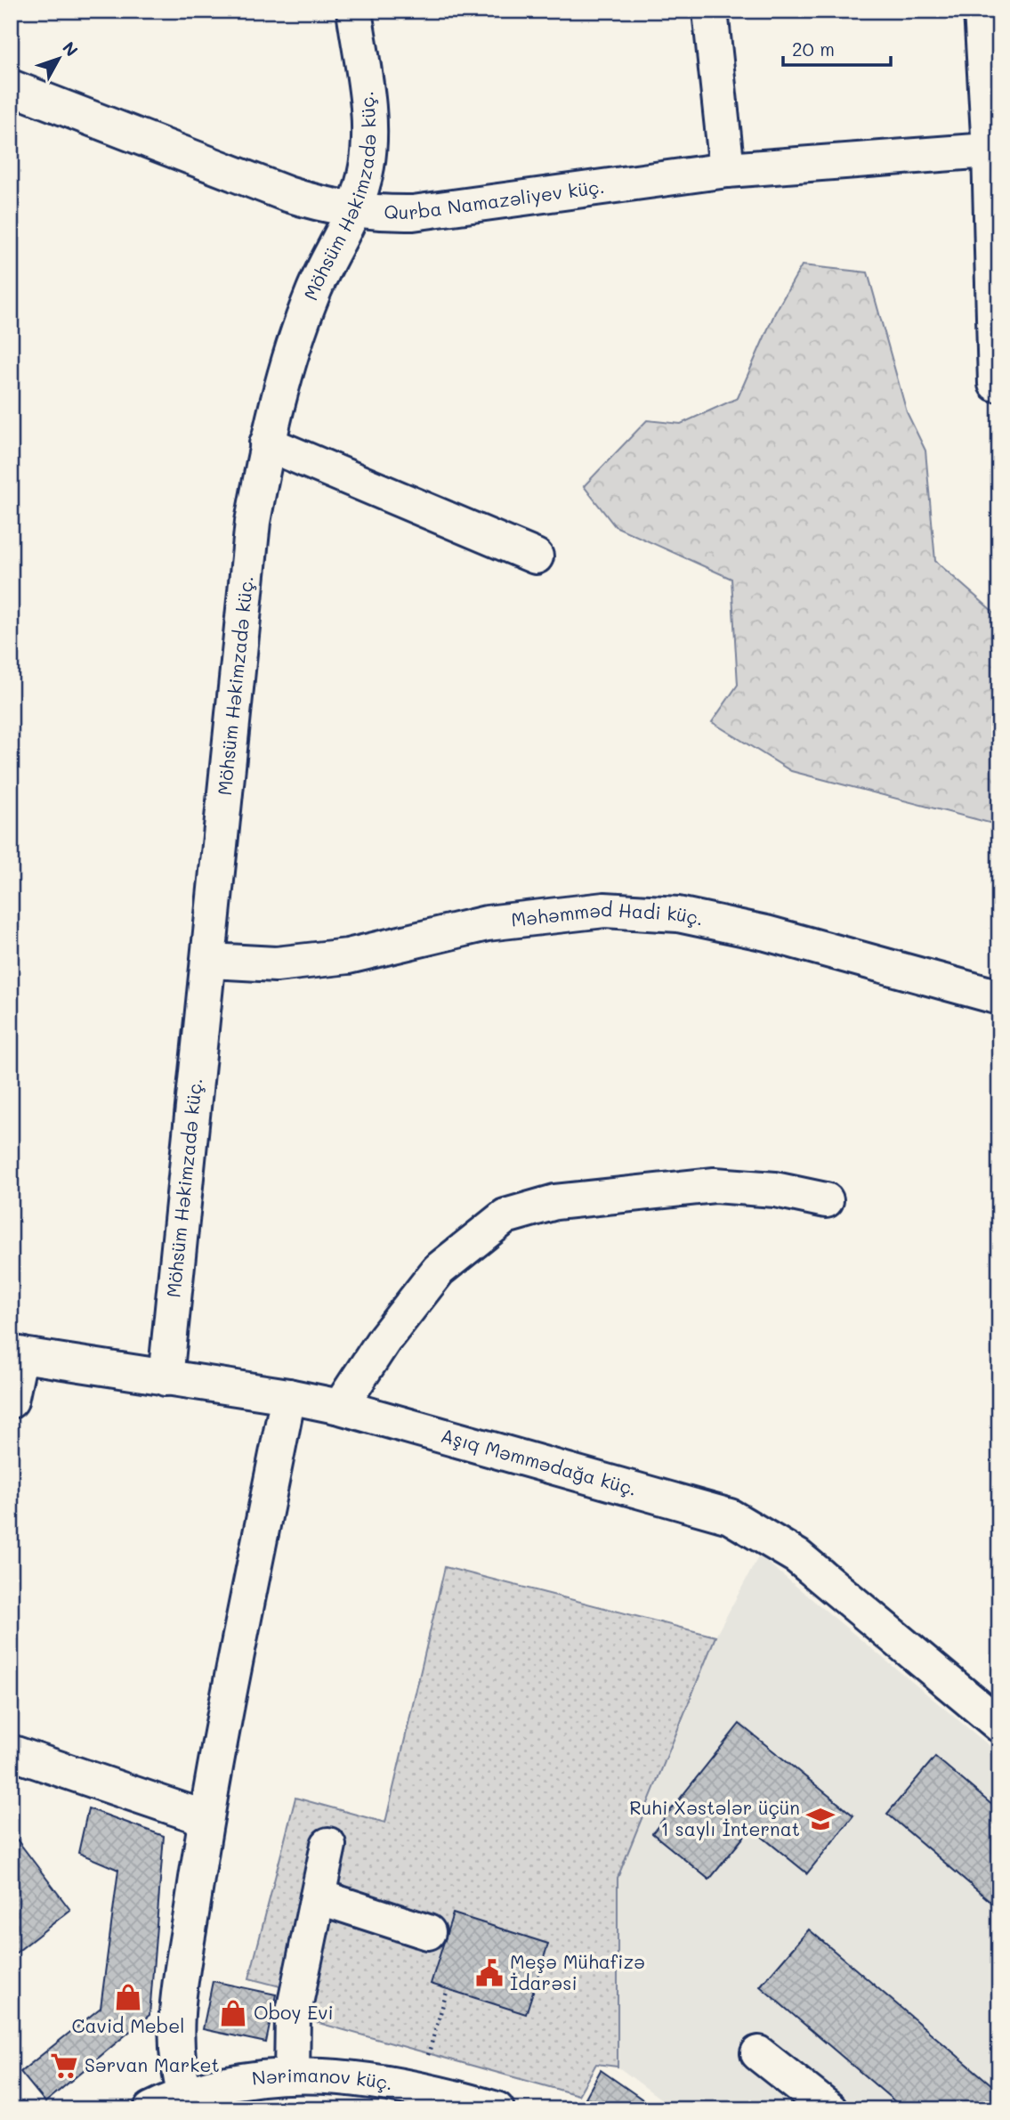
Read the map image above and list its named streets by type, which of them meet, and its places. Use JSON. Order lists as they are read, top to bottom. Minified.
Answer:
{"streets":{"street":["Möhsüm Həkimzadə küç.","Qurba Namazəliyev küç.","Məhəmməd Hadi küç.","Aşıq Məmmədağa küç.","Nərimanov küç."]},"crossings":[["Möhsüm Həkimzadə küç.","Qurba Namazəliyev küç."],["Möhsüm Həkimzadə küç.","Məhəmməd Hadi küç."],["Möhsüm Həkimzadə küç.","Aşıq Məmmədağa küç."]],"places":{"school or university":["Ruhi Xəstələr üçün 1 saylı İnternat"],"public building":["Meşə Mühafizə İdarəsi"],"shop":["Cavid Mebel","Oboy Evi"],"supermarket":["Sərvan Market"]},"scale_bar":"20 m","north":"top right"}
